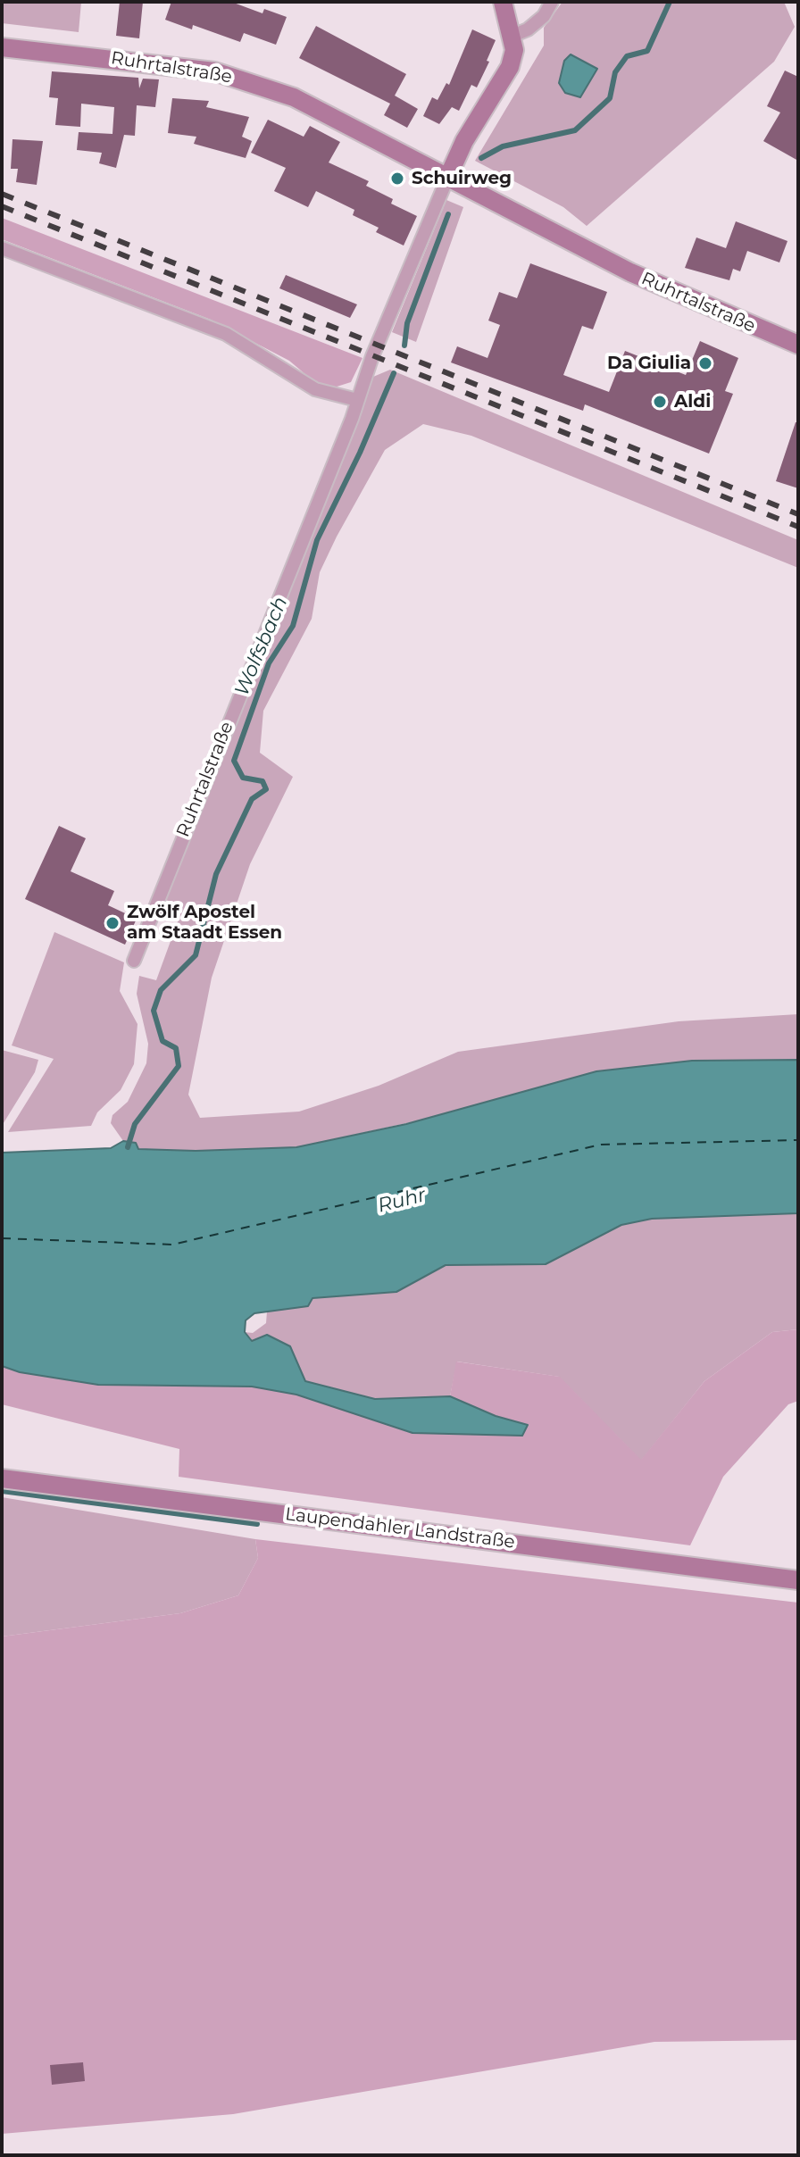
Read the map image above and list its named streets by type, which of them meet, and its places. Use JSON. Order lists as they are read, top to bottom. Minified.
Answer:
{"streets":{"main road":["Ruhrtalstraße","Laupendahler Landstraße"]},"water":["Wolfsbach","Ruhr"],"places":["Schuirweg","Da Giulia","Aldi","Zwölf Apostel am Staadt Essen"]}
